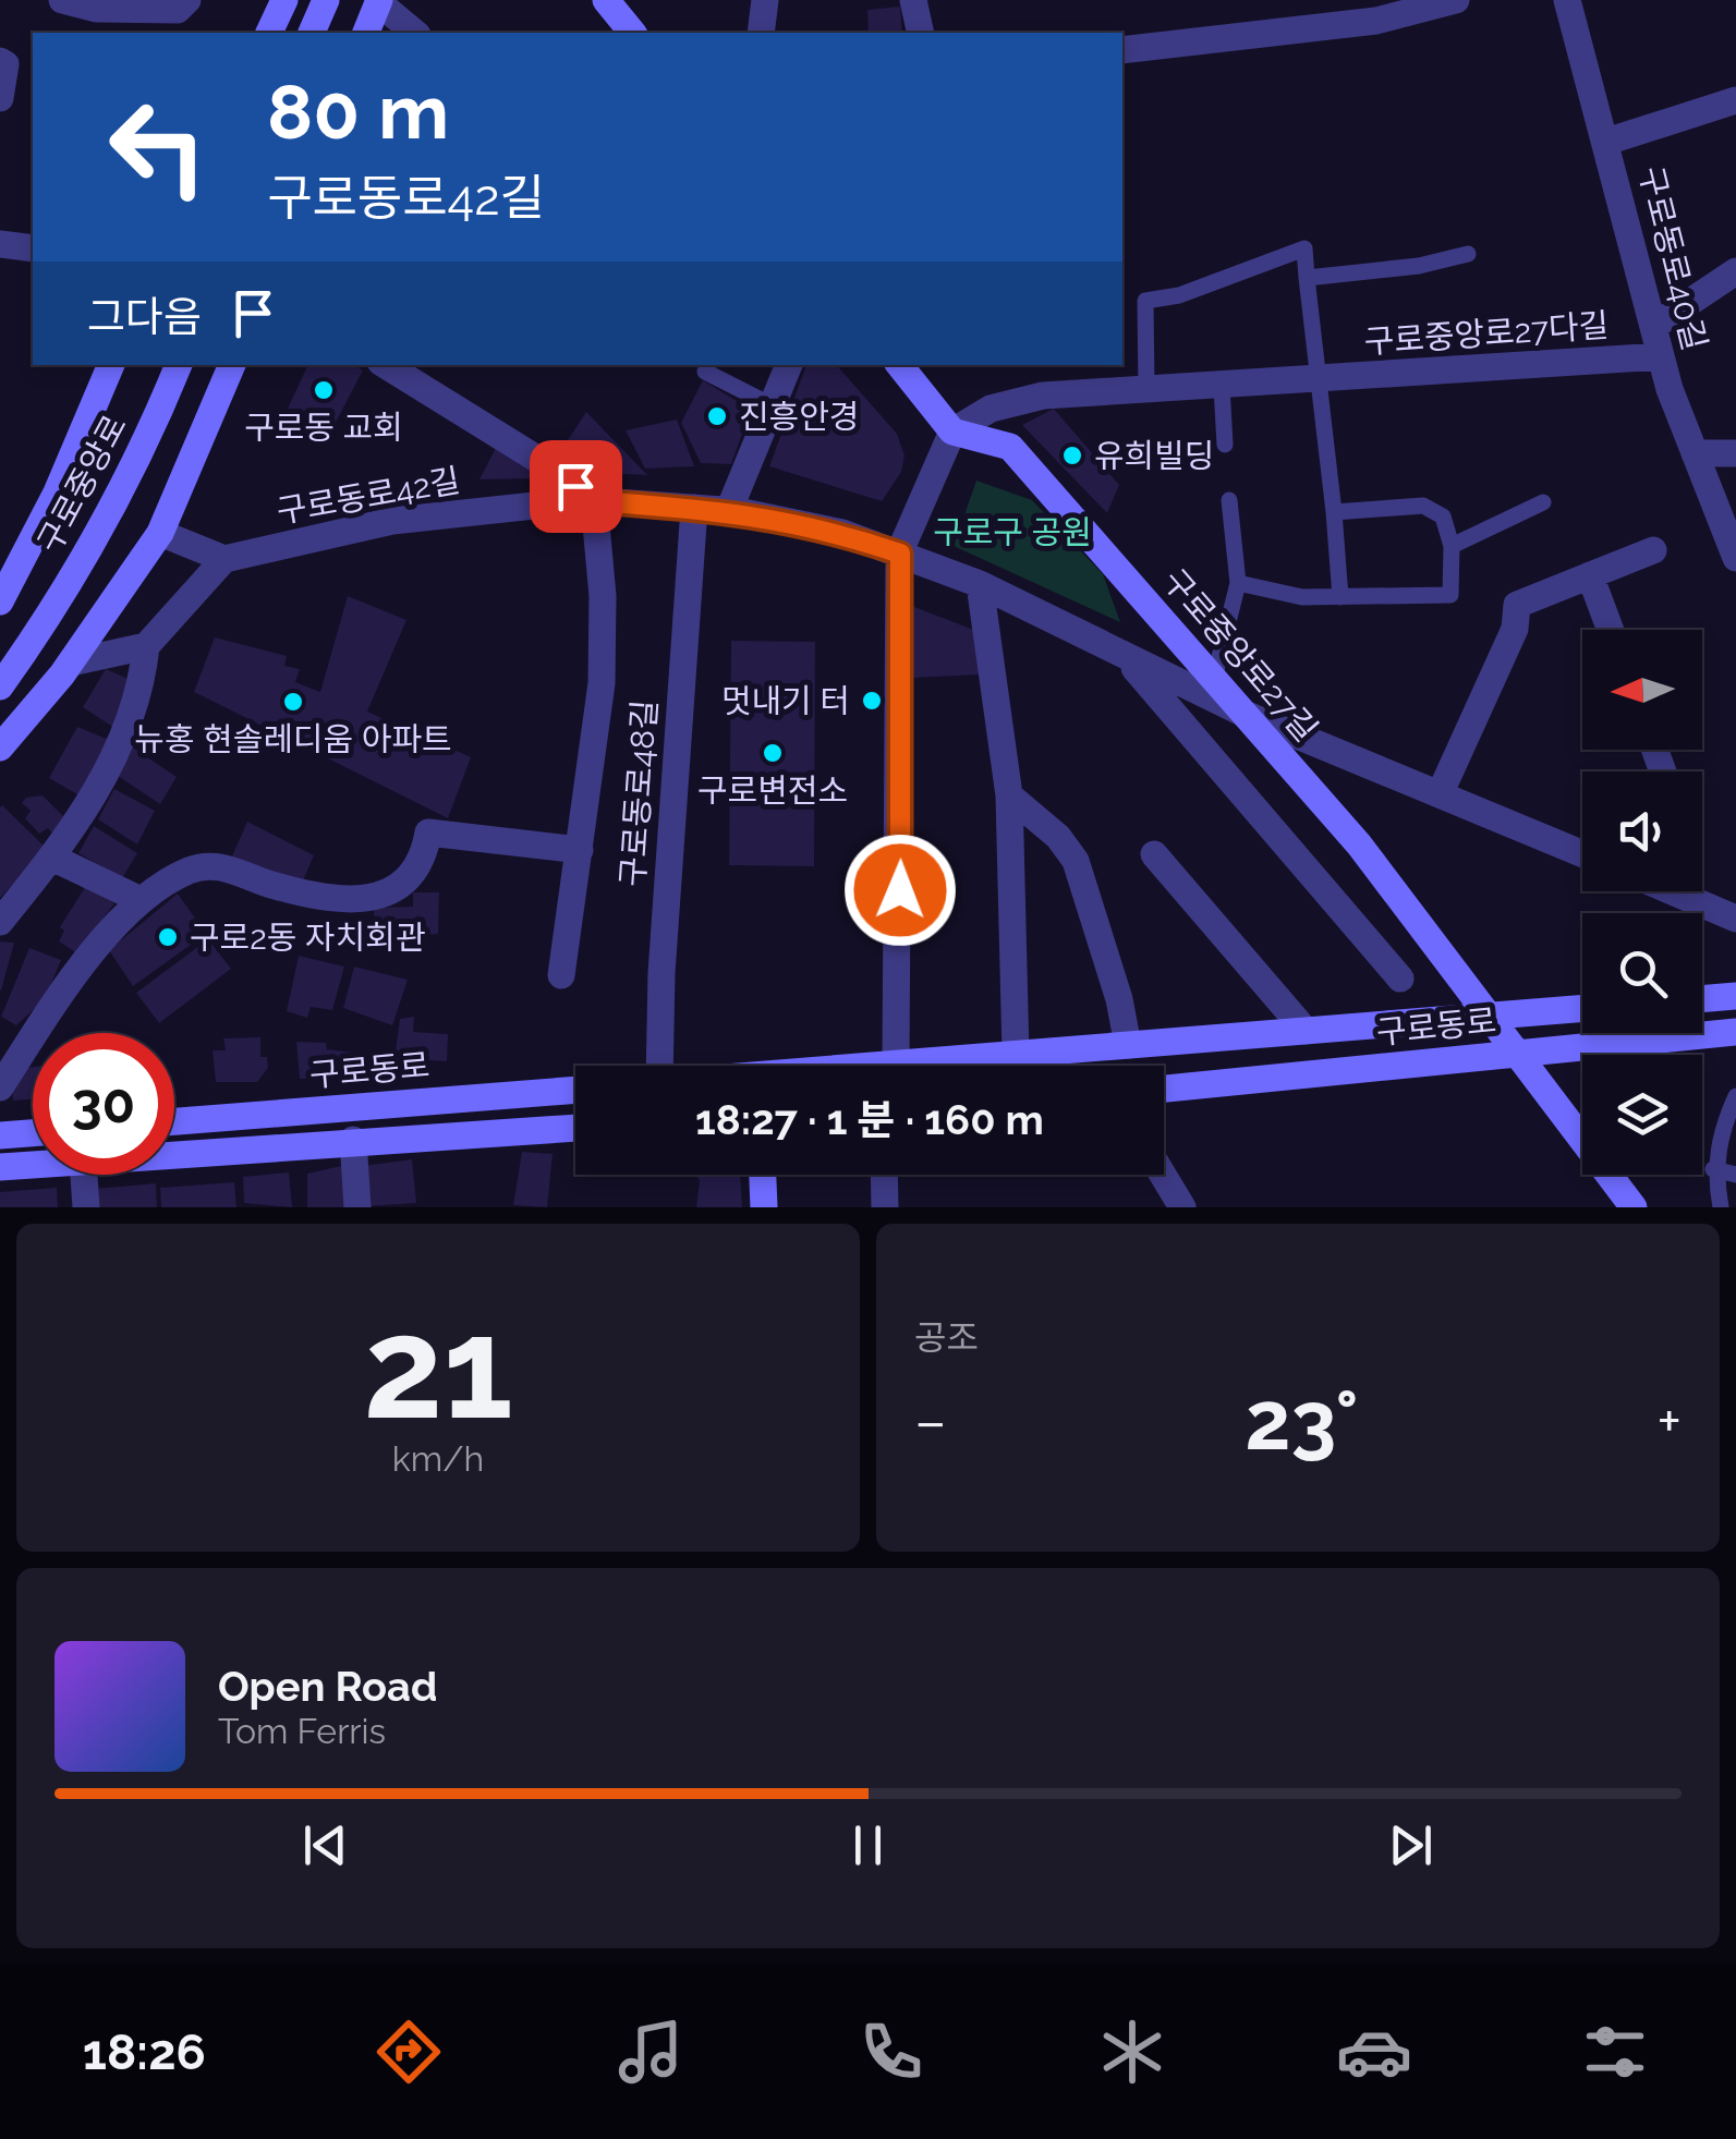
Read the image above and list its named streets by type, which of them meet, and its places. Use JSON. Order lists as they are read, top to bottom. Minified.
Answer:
{"streets":{"main road":["구로중앙로","구로중앙로27길","구로동로"],"street":["구로동로40길","구로중앙로27다길","구로동로42길","구로동로48길"]},"crossings":[["구로동로40길","구로중앙로27다길"],["구로중앙로27다길","구로중앙로27길"],["구로동로42길","구로중앙로27길"],["구로동로42길","구로동로48길"],["구로중앙로27길","구로동로"]],"parks":["구로구 공원"],"places":["구로동 교회","진흥안경","유희빌딩","멋내기 터","뉴홍 현솔레디움 아파트","구로변전소","구로2동 자치회관"],"north":"left","page":{"turn":["80 m","구로동로42길"],"then":"그다음","limit":"30","trip":"18:27 · 1 분 · 160 m","tile":[["21","km/h"],"공조"],"heat":["−","23°","+"],"song":["Open Road","Tom Ferris"],"tabs":"18:26"}}
